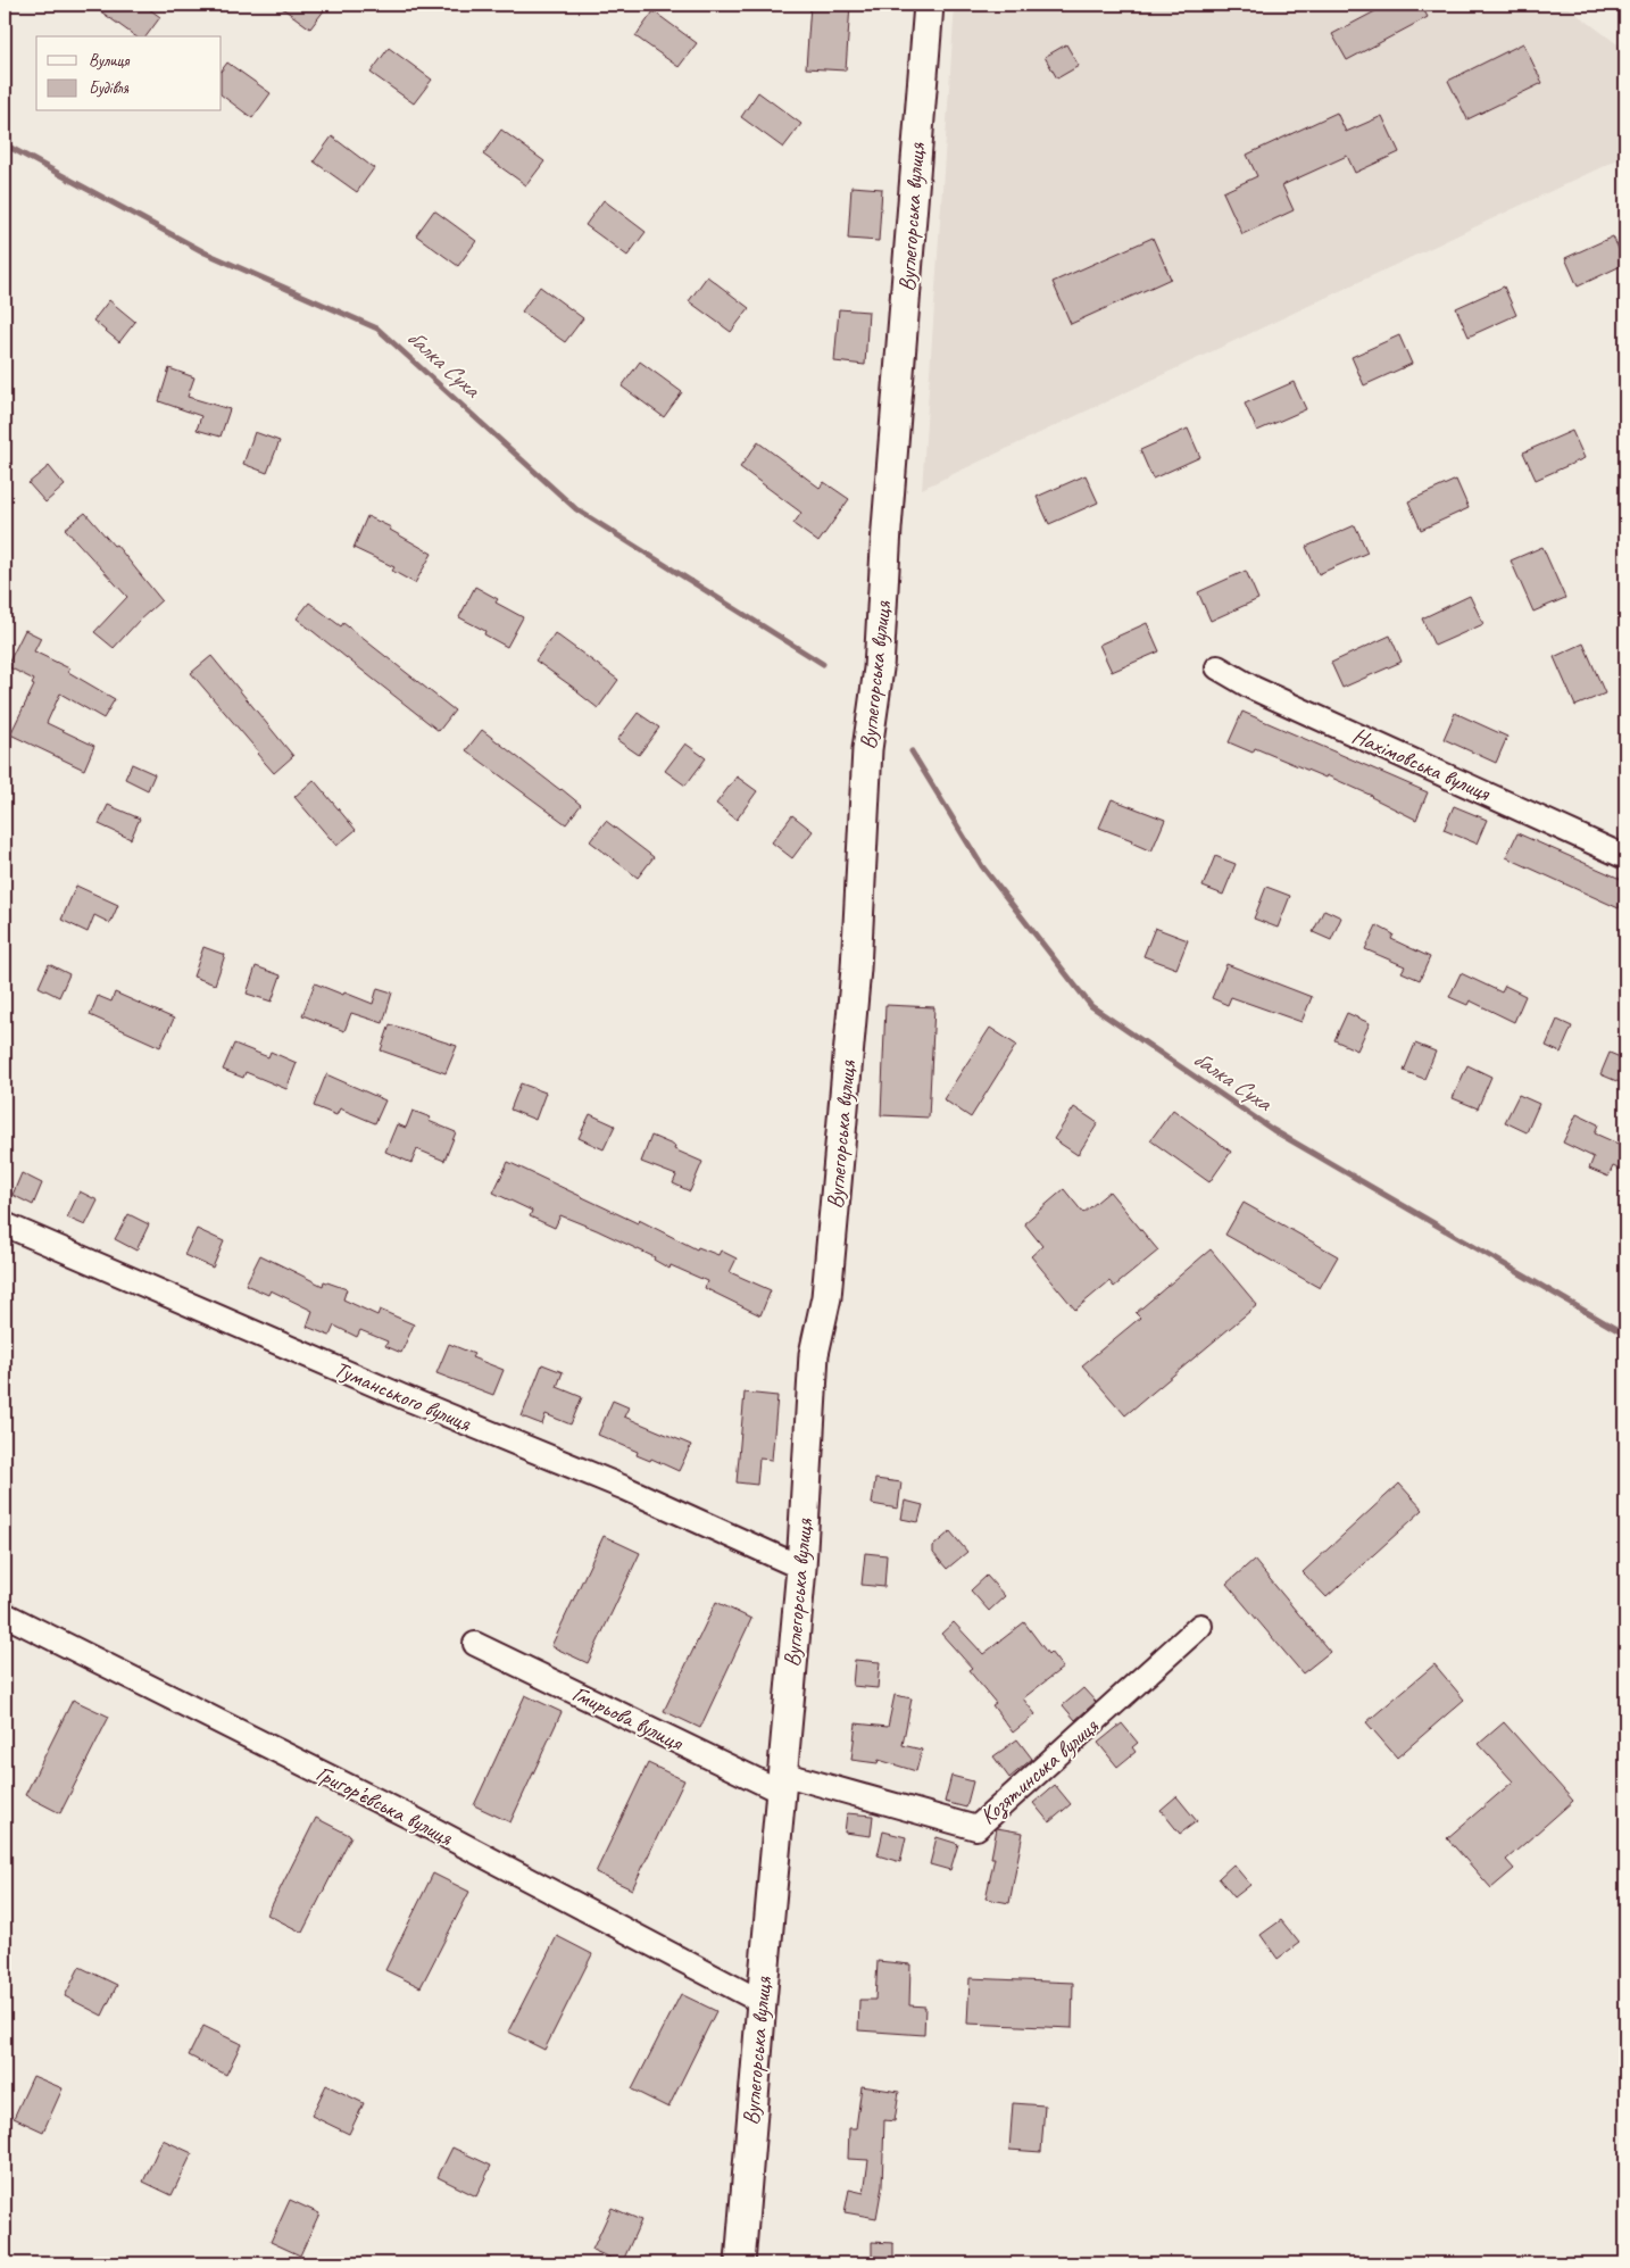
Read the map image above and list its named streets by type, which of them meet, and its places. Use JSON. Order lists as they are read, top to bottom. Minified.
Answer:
{"streets":{"main road":["Вуглегорська вулиця"],"street":["Нахімовська вулиця","Туманського вулиця","Гмирьова вулиця","Козятинська вулиця","Григор’євська вулиця"]},"crossings":[["Вуглегорська вулиця","Туманського вулиця"],["Вуглегорська вулиця","Гмирьова вулиця"],["Вуглегорська вулиця","Козятинська вулиця"],["Вуглегорська вулиця","Григор’євська вулиця"],["Гмирьова вулиця","Козятинська вулиця"]],"water":["балка Суха"],"legend":["Вулиця","Будівля"]}
